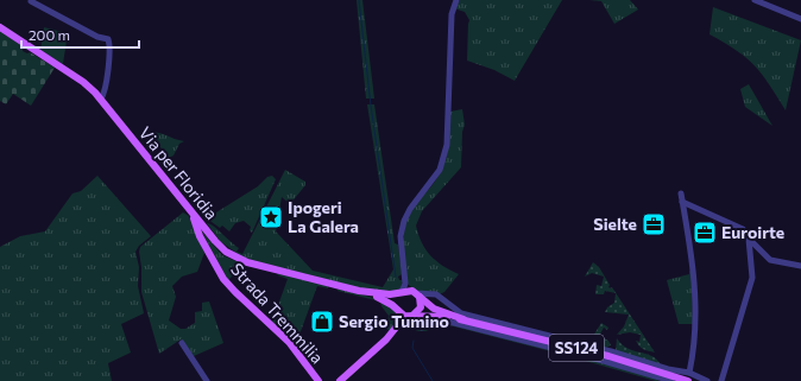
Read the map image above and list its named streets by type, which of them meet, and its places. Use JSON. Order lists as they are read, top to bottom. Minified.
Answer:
{"streets":{"main road":["Via per Floridia","Strada Tremmilia","SS124"]},"crossings":[["Via per Floridia","Strada Tremmilia"]],"places":{"place":["Ipogeri La Galera"],"office":["Sielte","Euroirte"],"shop":["Sergio Tumino"]},"scale_bar":"200 m"}
